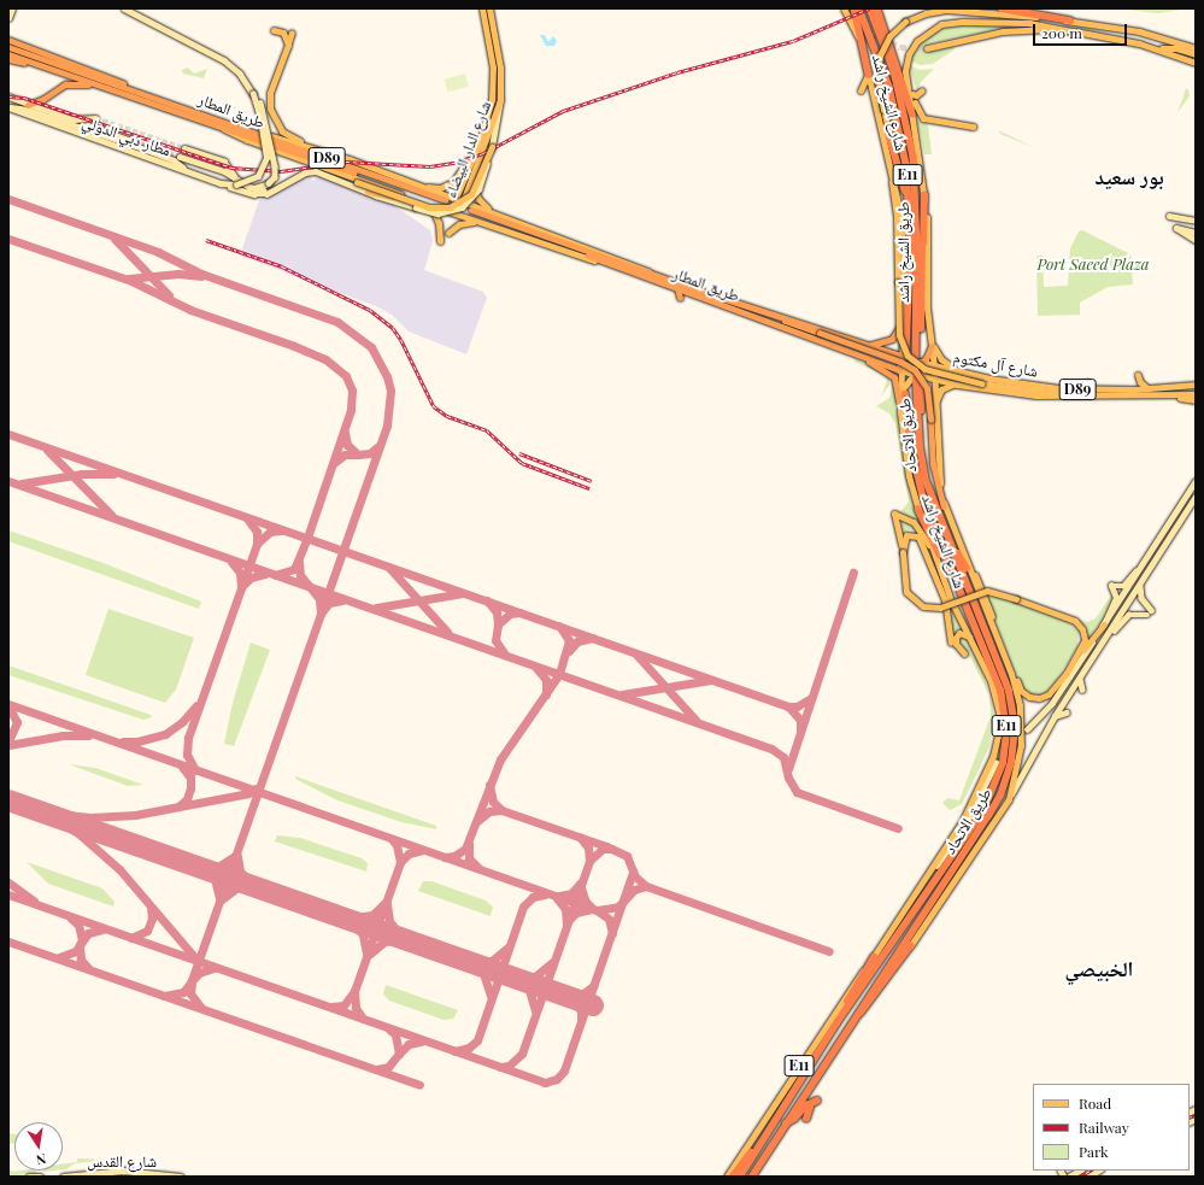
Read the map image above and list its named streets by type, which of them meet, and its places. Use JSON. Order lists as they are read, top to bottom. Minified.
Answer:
{"streets":{"highway":["طريق المطار","D89","E11","طريق الشيخ راشد","طريق الاتحاد"],"main road":["شارع الشيخ راشد","مطار دبي الدولي","شارع الدار البيضاء","شارع آل مكتوم","شارع القدس"]},"crossings":[["شارع الشيخ راشد","طريق المطار"],["شارع الشيخ راشد","طريق الاتحاد"],["طريق المطار","شارع الدار البيضاء"],["طريق المطار","طريق الشيخ راشد"],["طريق المطار","شارع آل مكتوم"],["طريق المطار","طريق الاتحاد"],["شارع آل مكتوم","طريق الاتحاد"]],"districts":["بور سعيد","الخبيصي"],"parks":["Port Saeed Plaza"],"legend":["Road","Railway","Park"],"scale_bar":"200 m","north":"bottom"}
